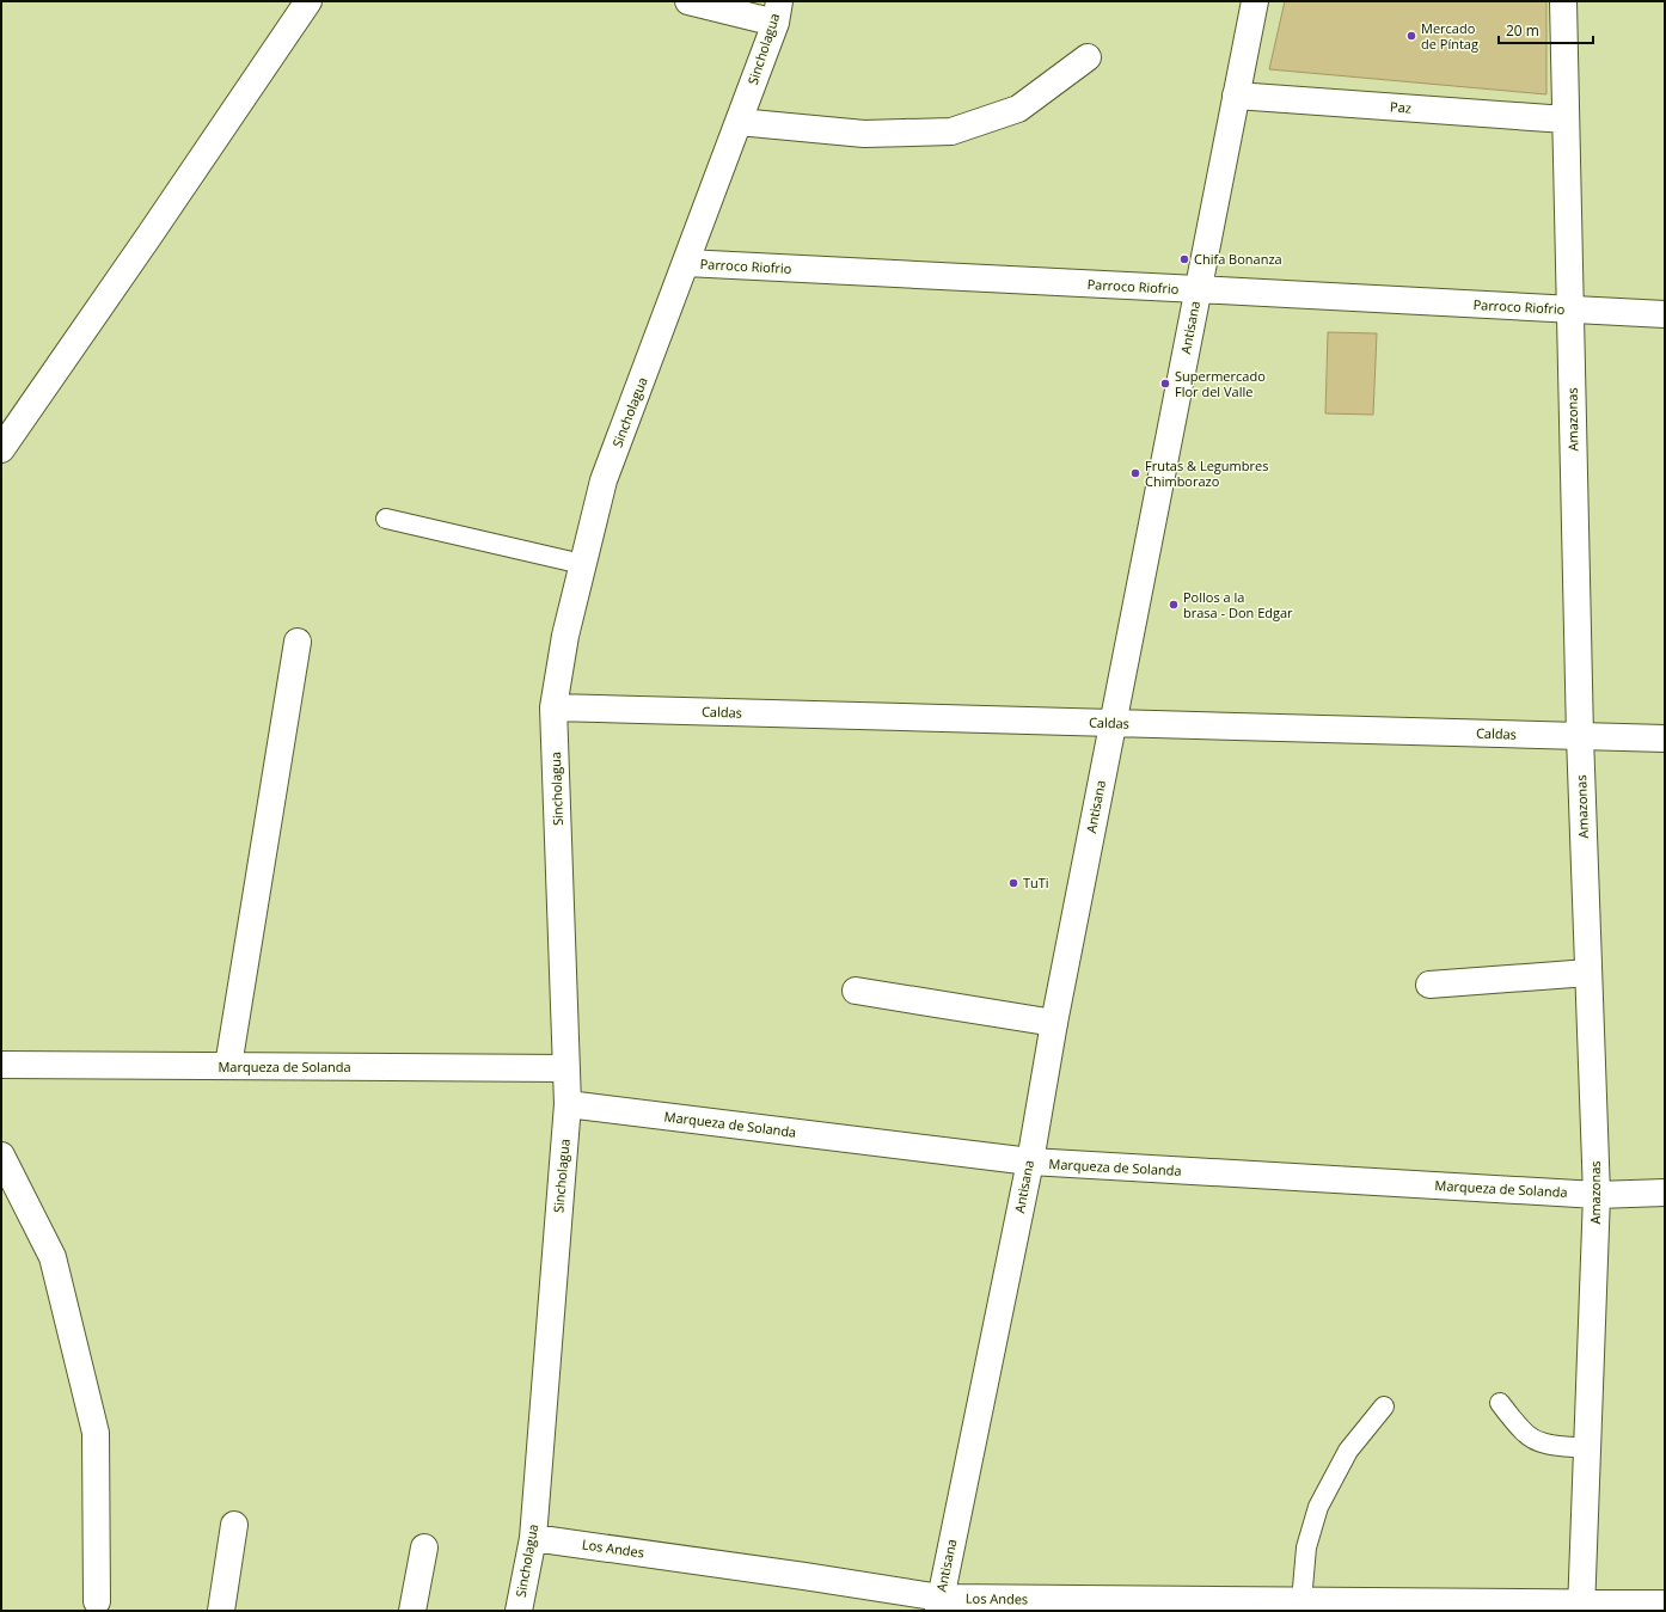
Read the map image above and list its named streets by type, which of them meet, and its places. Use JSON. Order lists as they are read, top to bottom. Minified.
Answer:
{"streets":{"street":["Sincholagua","Paz","Parroco Riofrio","Antisana","Amazonas","Caldas","Marqueza de Solanda","Los Andes"]},"crossings":[["Sincholagua","Parroco Riofrio"],["Sincholagua","Caldas"],["Sincholagua","Marqueza de Solanda"],["Sincholagua","Los Andes"],["Paz","Antisana"],["Paz","Amazonas"],["Parroco Riofrio","Antisana"],["Parroco Riofrio","Amazonas"],["Antisana","Caldas"],["Antisana","Marqueza de Solanda"],["Antisana","Los Andes"],["Amazonas","Caldas"],["Amazonas","Marqueza de Solanda"],["Amazonas","Los Andes"]],"places":["Mercado de Píntag","Chifa Bonanza","Supermercado Flor del Valle","Frutas & Legumbres Chimborazo","Pollos a la brasa - Don Edgar","TuTi"],"scale_bar":"20 m"}
